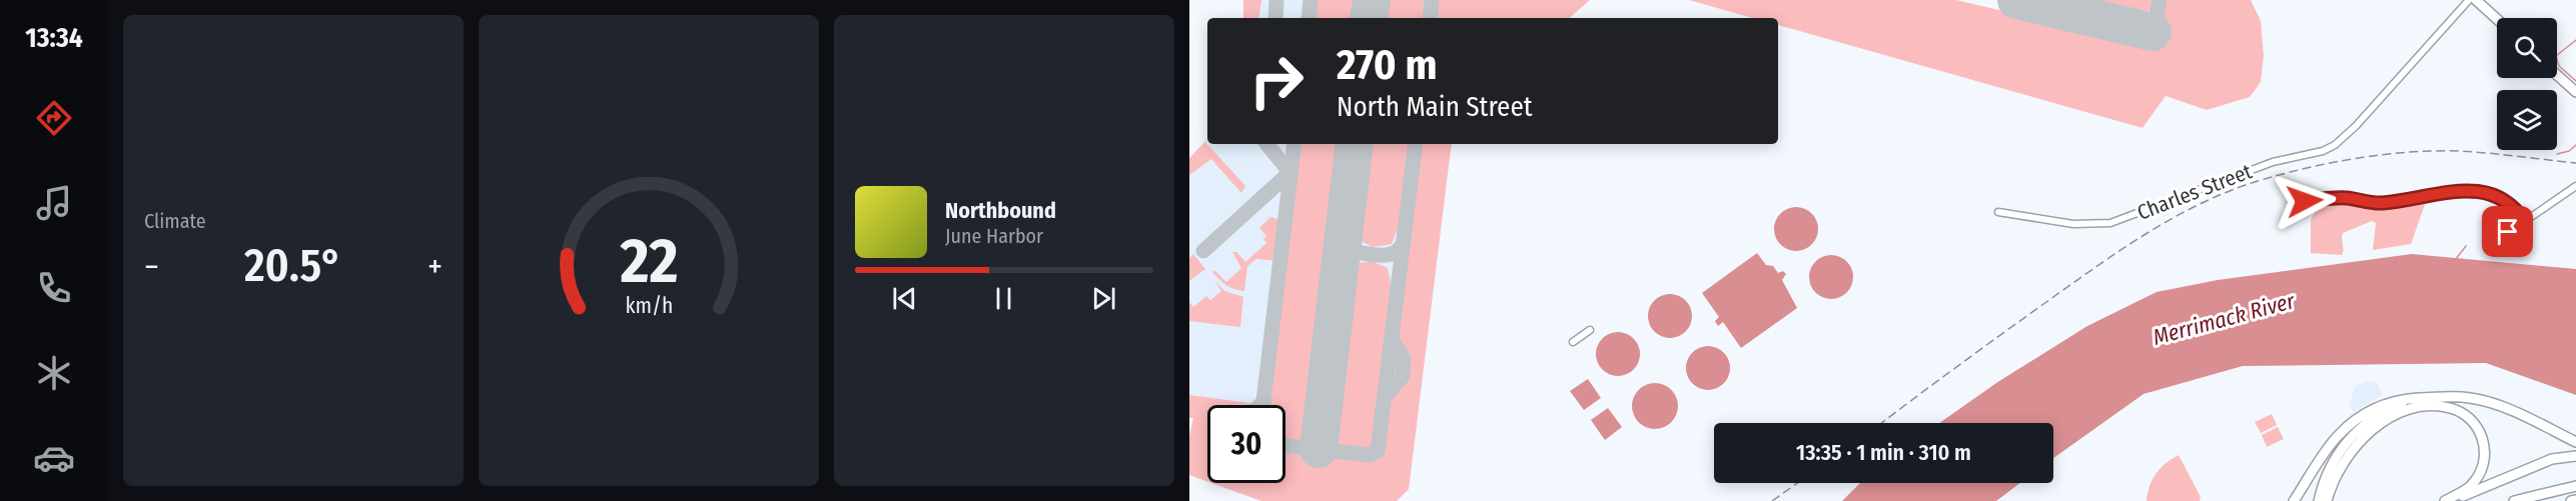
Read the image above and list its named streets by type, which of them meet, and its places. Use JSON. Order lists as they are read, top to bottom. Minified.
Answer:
{"streets":{"street":["Charles Street"]},"water":["Merrimack River"],"page":{"tabs":"13:34","tile":"Climate","turn":["270 m","North Main Street"],"song":["Northbound","June Harbor"],"heat":["−","20.5°","+"],"limit":"30","trip":"13:35 · 1 min · 310 m","gauge":["22","km/h"]}}
